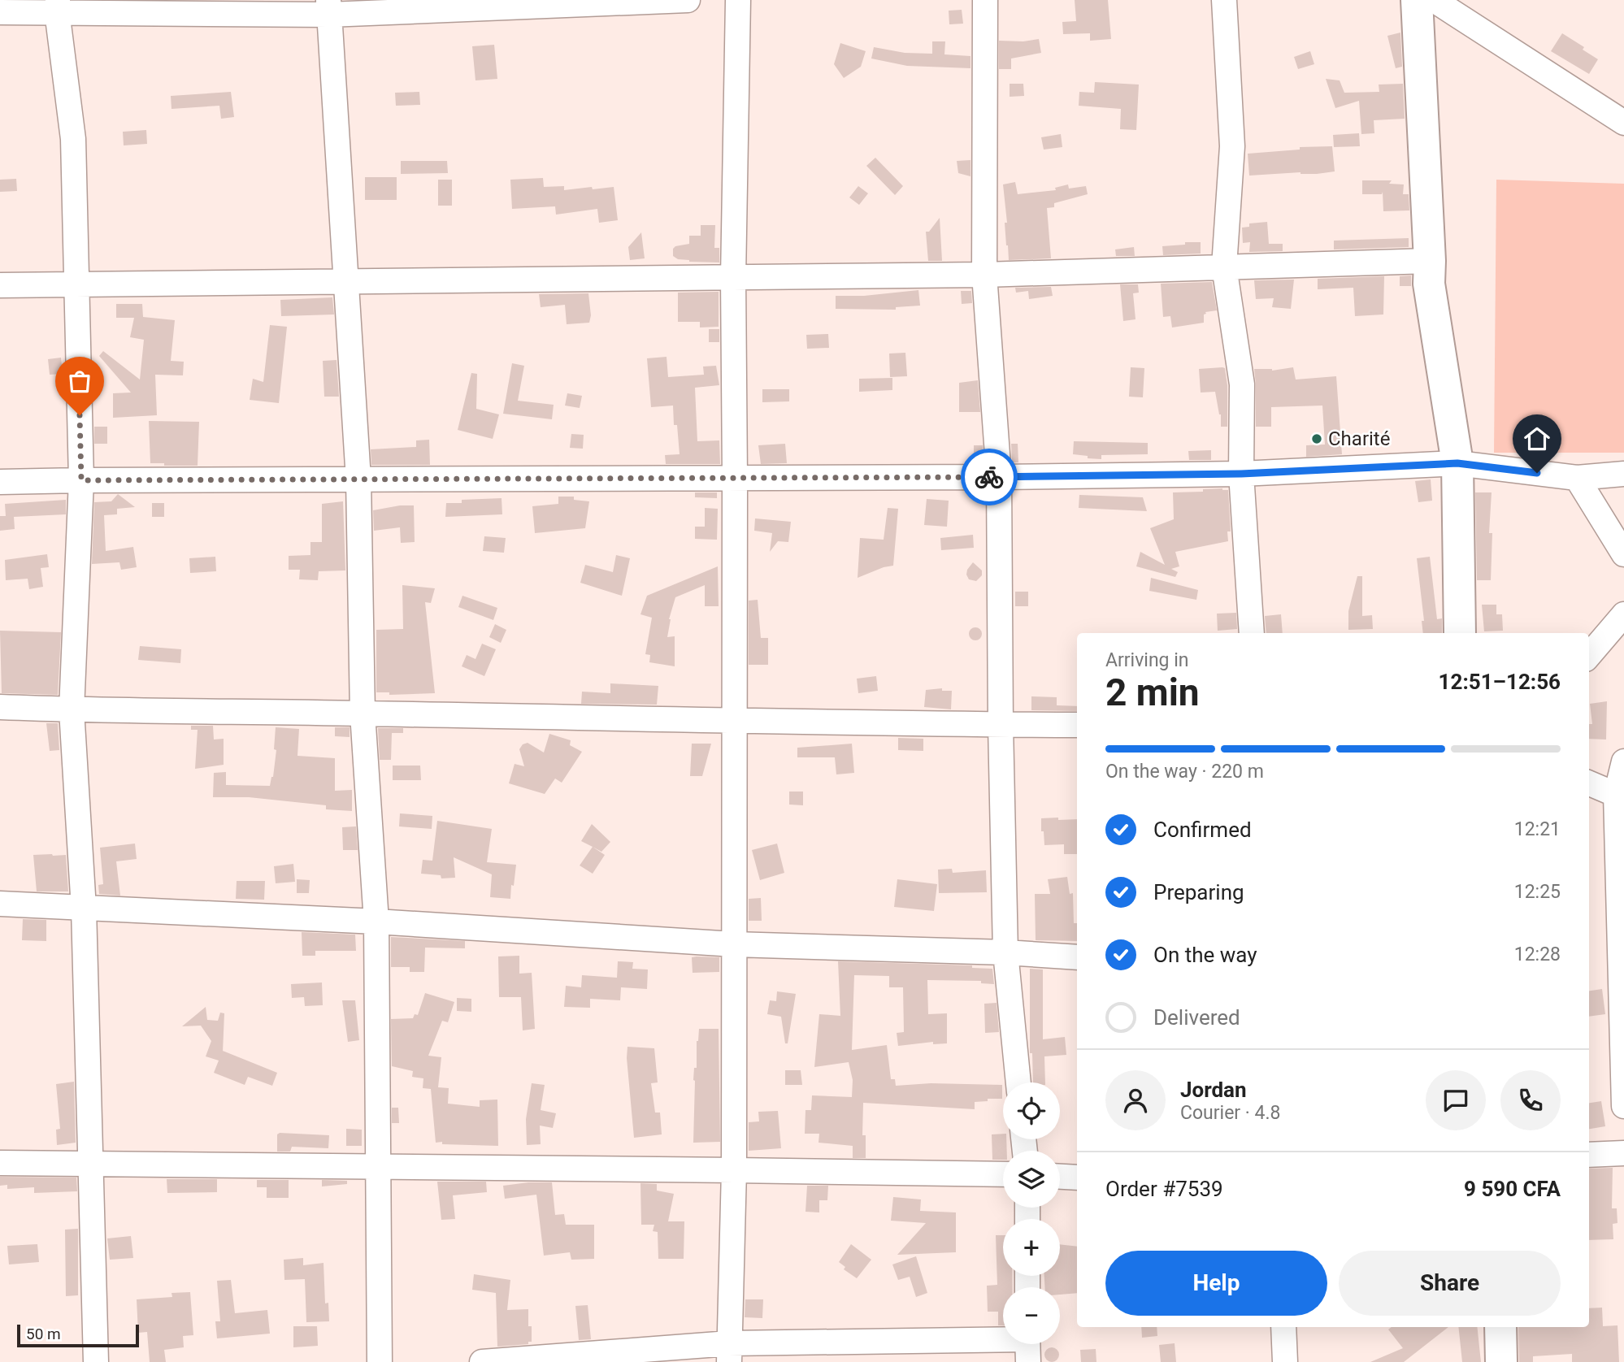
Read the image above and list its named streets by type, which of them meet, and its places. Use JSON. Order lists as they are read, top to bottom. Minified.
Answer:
{"places":["Charité"],"scale_bar":"50 m","page":{"heading":["2 min","Arriving in","12:51–12:56"],"panel":["Jordan","Courier · 4.8","Order #7539","9 590 CFA"],"bar":"On the way · 220 m","list":[["Confirmed","12:21"],["Preparing","12:25"],["On the way","12:28"],"Delivered"],"map_buttons":["+","−"],"buttons":["Help","Share"],"scale":"50 m"}}
